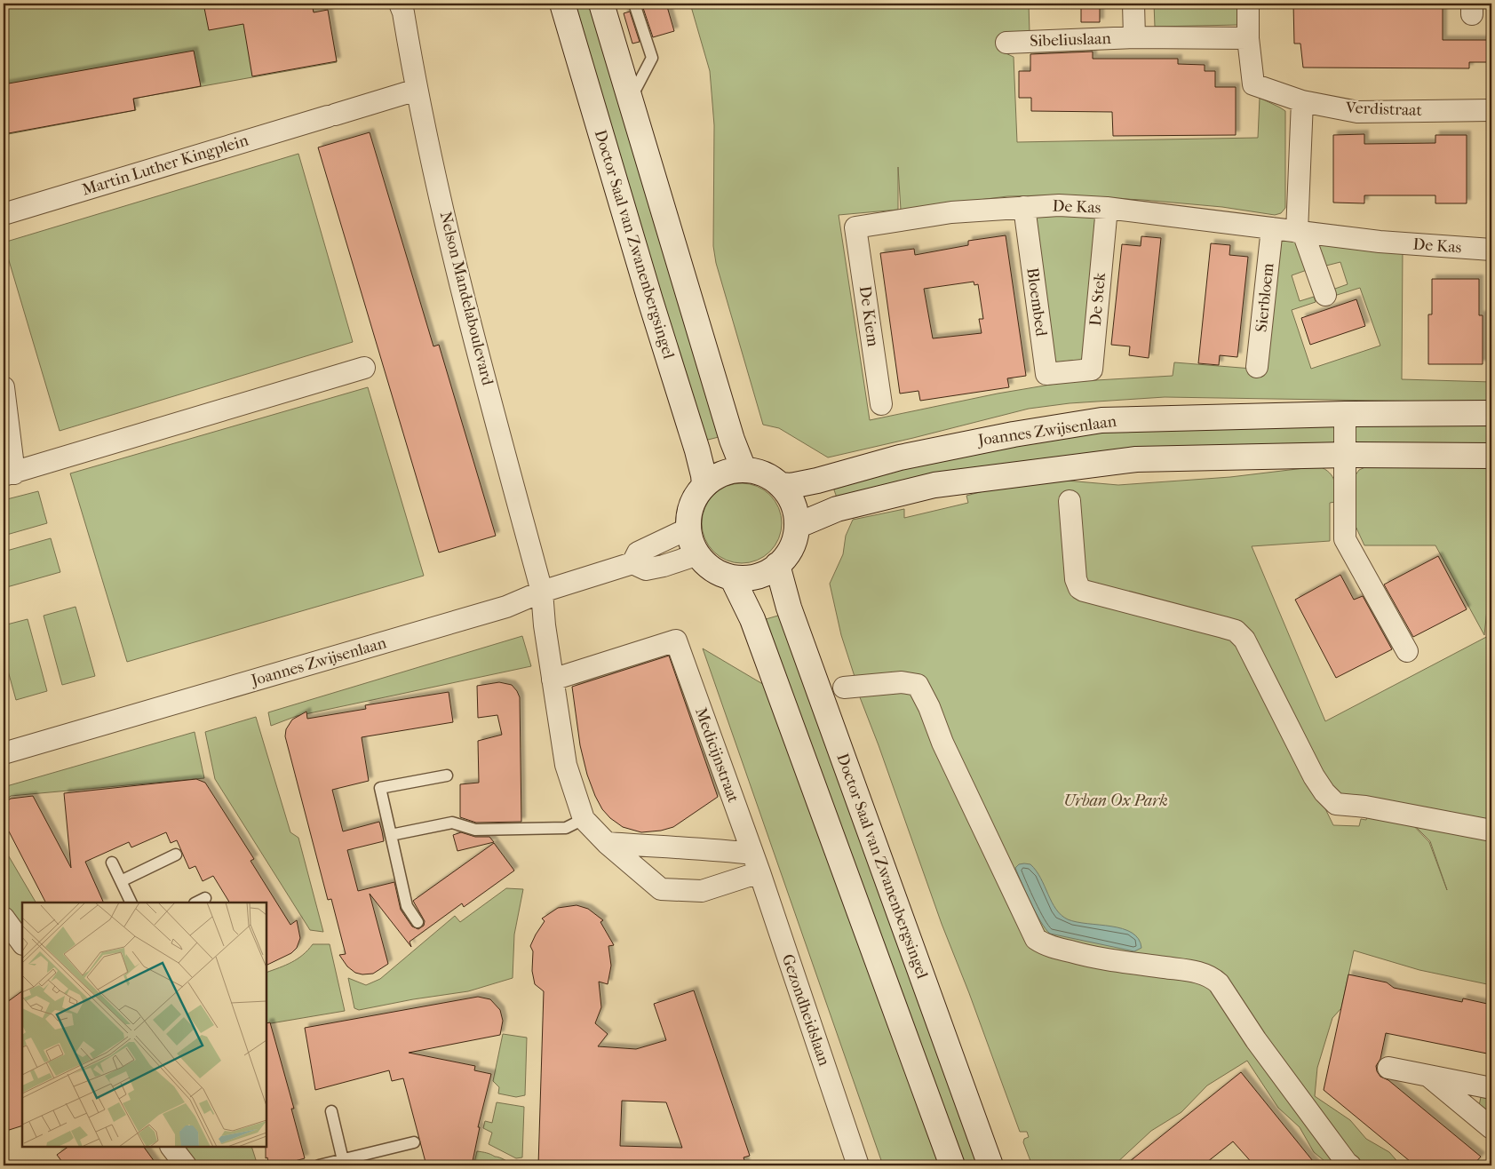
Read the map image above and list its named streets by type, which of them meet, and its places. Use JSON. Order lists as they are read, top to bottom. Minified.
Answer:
{"streets":{"main road":["Doctor Saal van Zwanenbergsingel","Joannes Zwijsenlaan"],"street":["Sibeliuslaan","Verdistraat","Martin Luther Kingplein","De Kas","Sierbloem","Nelson Mandelaboulevard","De Stek","Bloembed","De Kiem","Medicijnstraat","Gezondheidslaan"]},"crossings":[["Sibeliuslaan","Verdistraat"],["Martin Luther Kingplein","Nelson Mandelaboulevard"],["De Kas","Sierbloem"],["De Kas","De Stek"],["De Kas","Bloembed"],["De Kas","De Kiem"],["Doctor Saal van Zwanenbergsingel","Joannes Zwijsenlaan"],["Nelson Mandelaboulevard","Joannes Zwijsenlaan"],["De Stek","Bloembed"],["Medicijnstraat","Gezondheidslaan"]],"parks":["Urban Ox Park"]}
